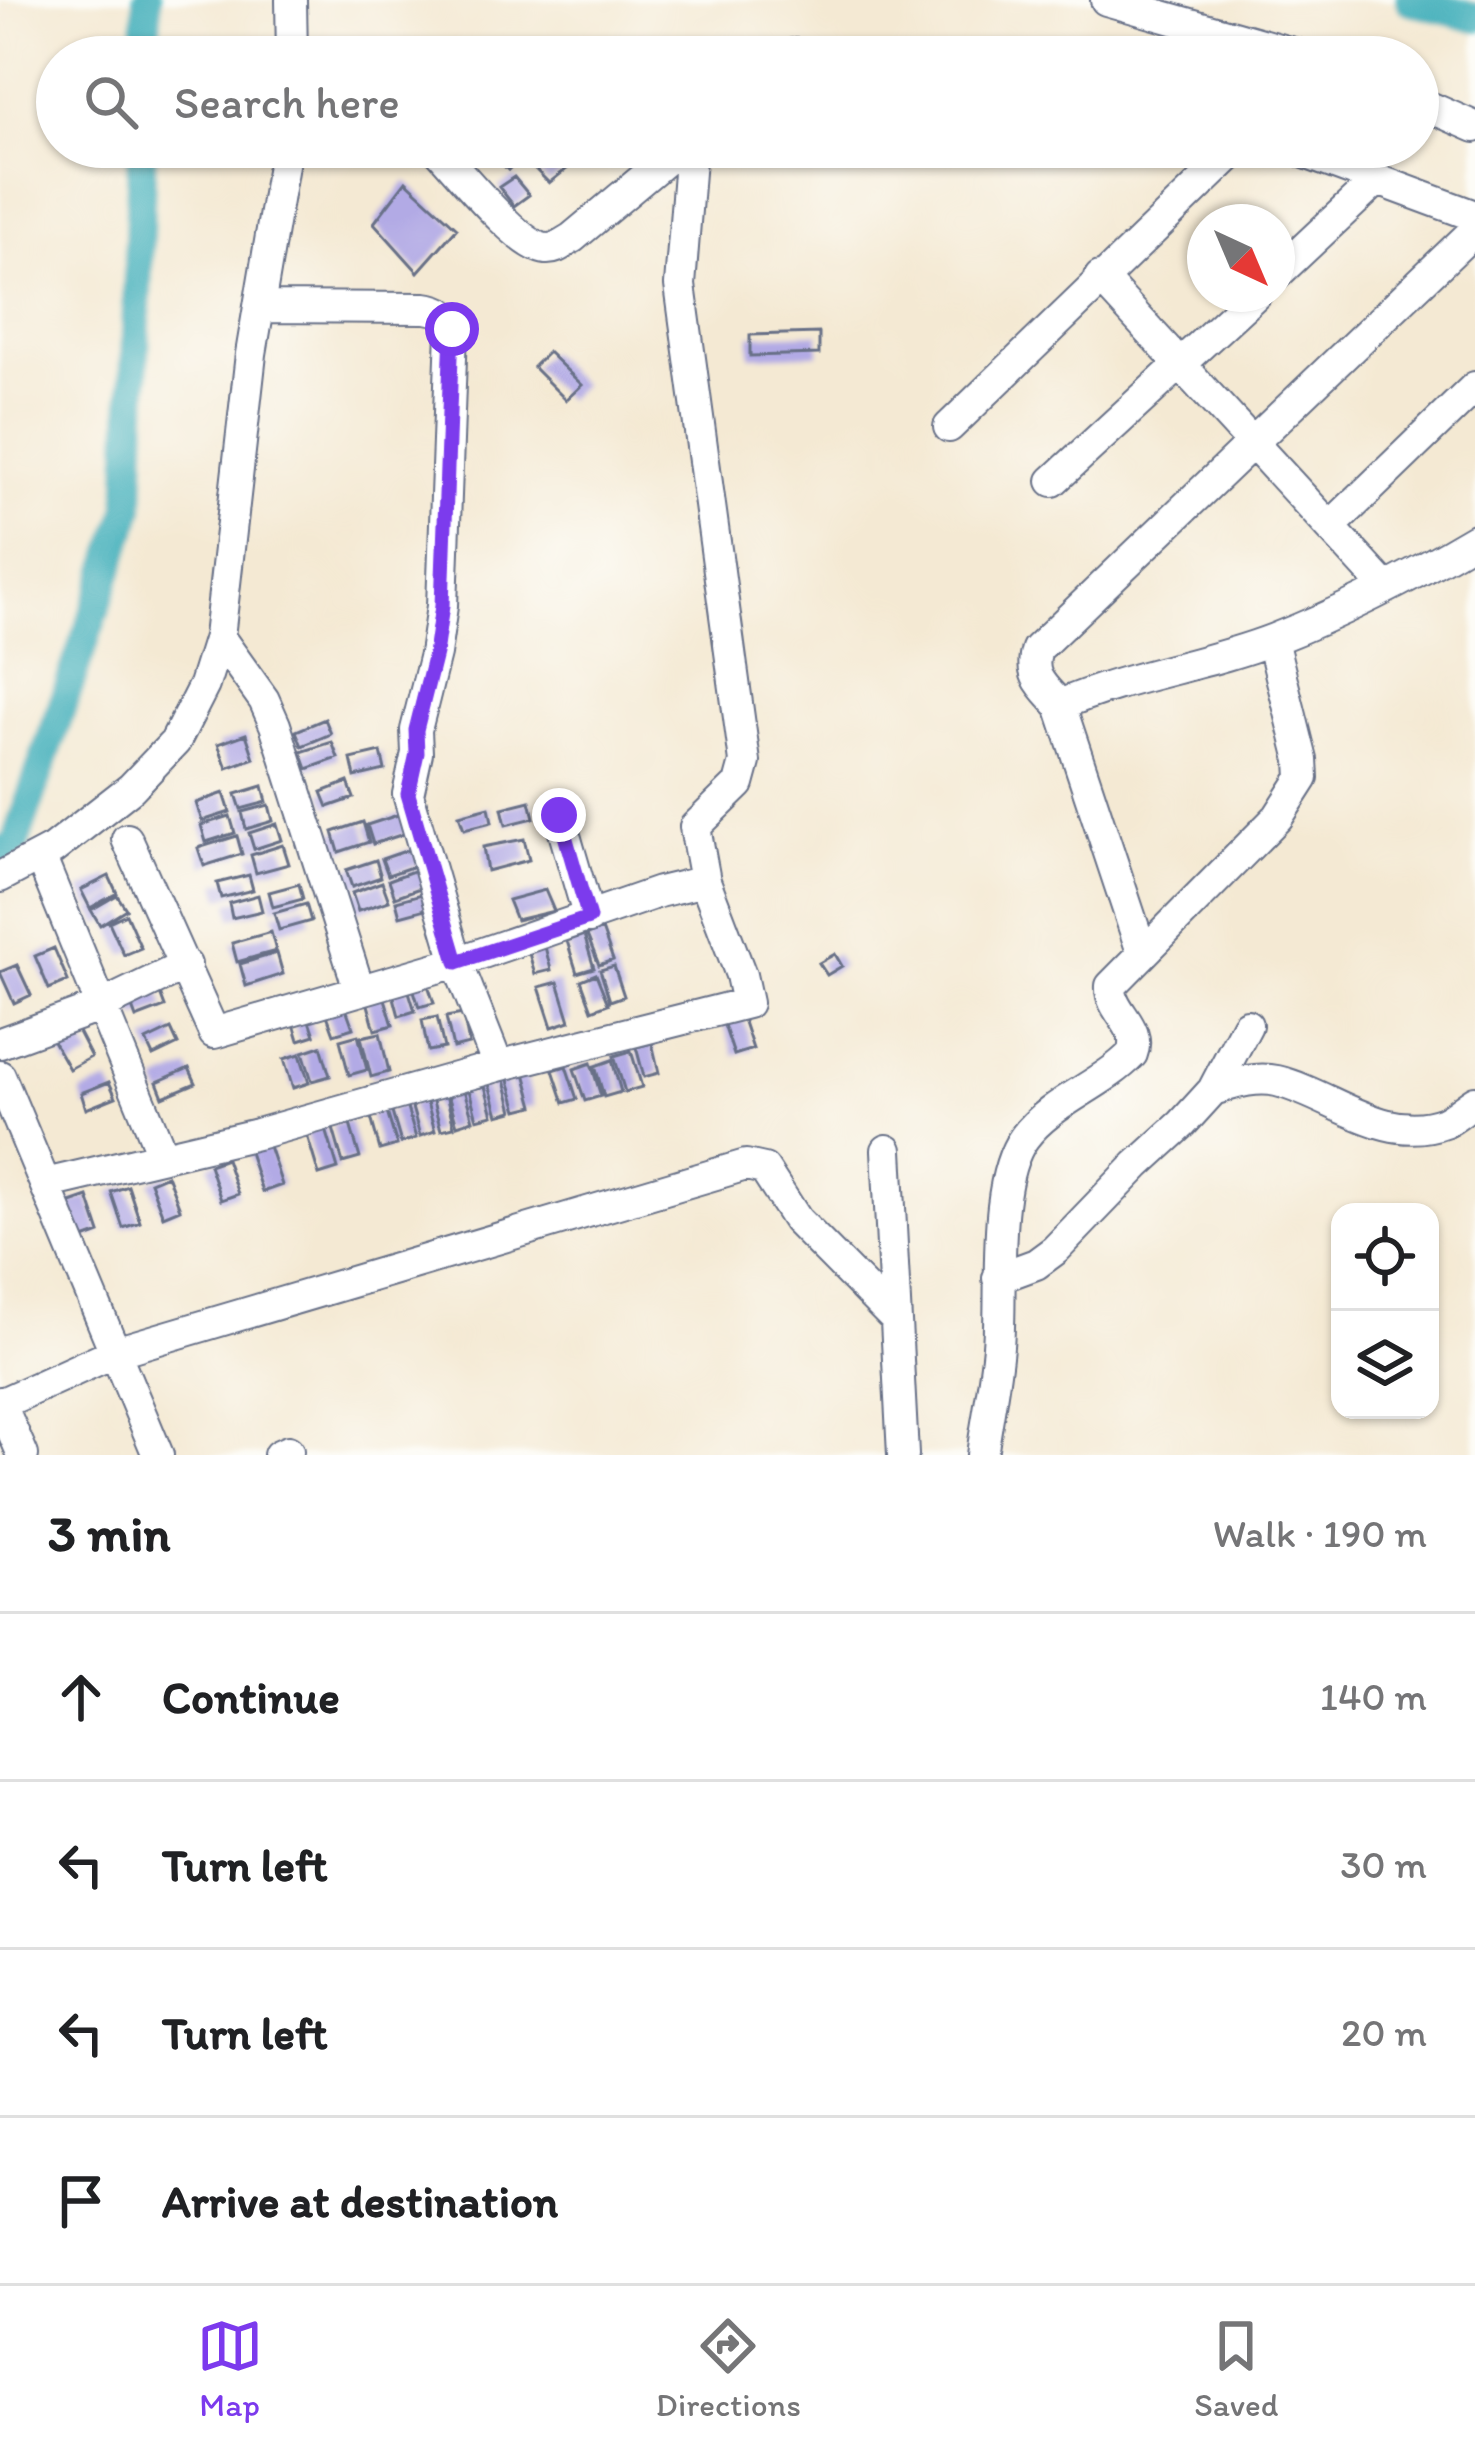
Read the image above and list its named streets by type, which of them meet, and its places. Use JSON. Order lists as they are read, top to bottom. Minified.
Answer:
{"north":"bottom right","page":{"search":"Search here","heading":["3 min","Walk · 190 m"],"list":[["Continue","140 m"],["Turn left","30 m"],["Turn left","20 m"],"Arrive at destination"],"nav":["Map","Directions","Saved"]}}
